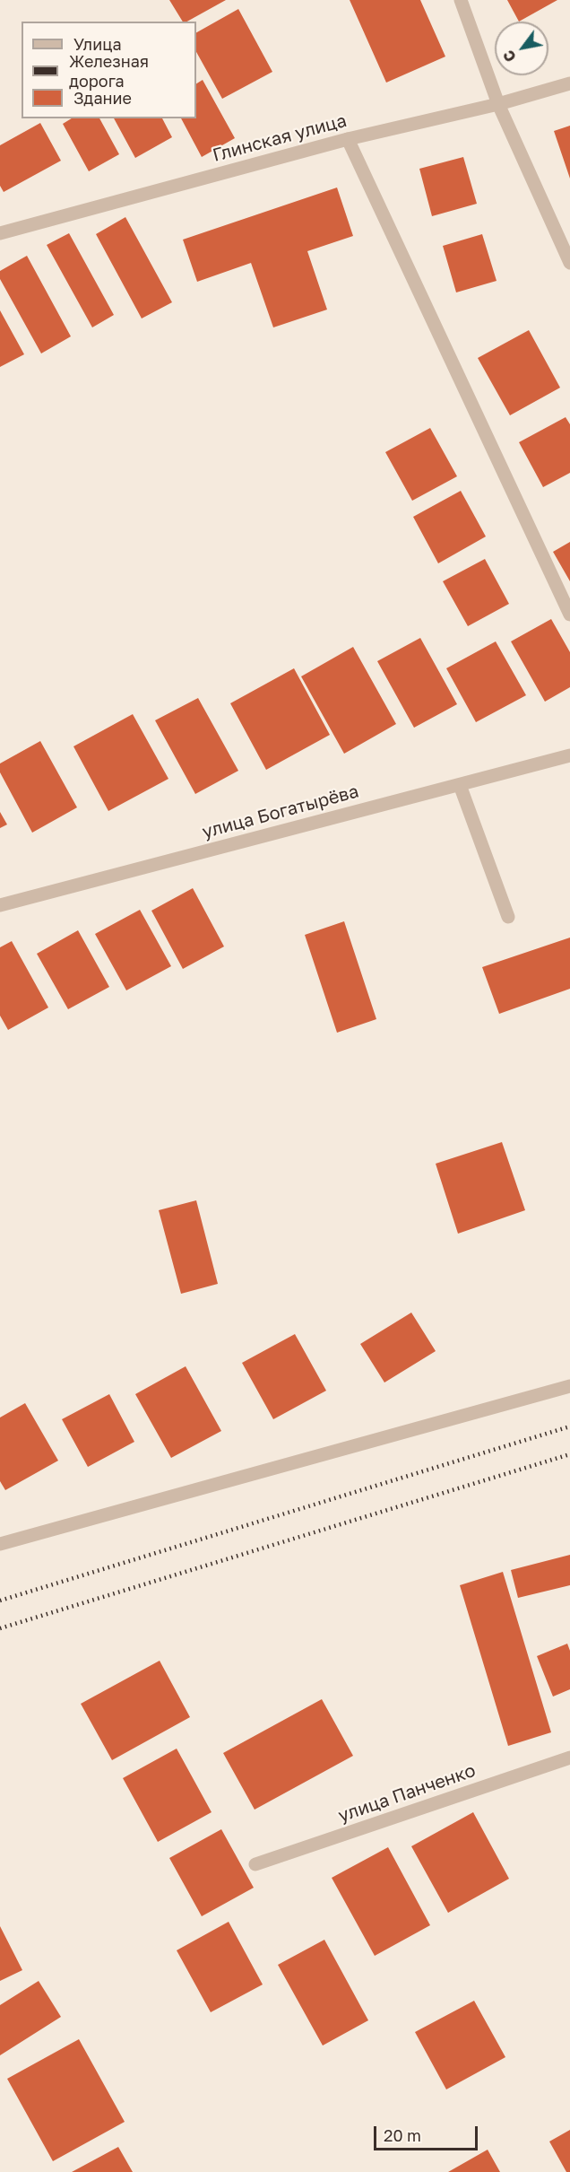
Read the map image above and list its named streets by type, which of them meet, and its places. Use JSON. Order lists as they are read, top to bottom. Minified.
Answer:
{"streets":{"street":["Глинская улица","улица Богатырёва","улица Панченко"]},"legend":["Улица","Железная дорога","Здание"],"scale_bar":"20 m","north":"bottom left"}
